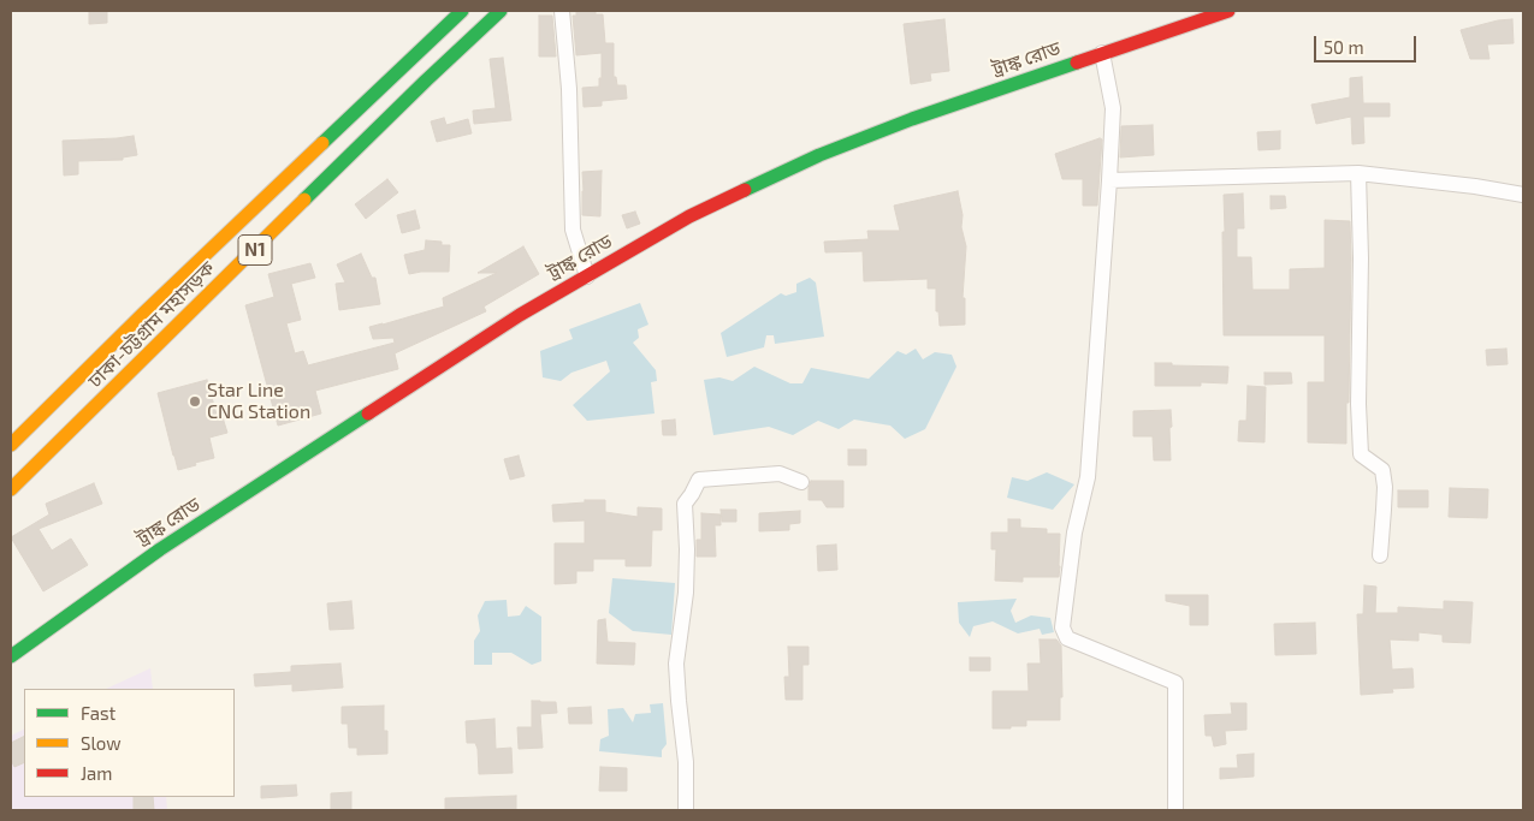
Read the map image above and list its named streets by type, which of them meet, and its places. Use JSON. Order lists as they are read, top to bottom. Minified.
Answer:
{"streets":{"main road":["ট্রাঙ্ক রোড","N1","ঢাকা-চট্টগ্রাম মহাসড়ক"]},"places":["Star Line CNG Station"],"legend":["Fast","Slow","Jam"],"scale_bar":"50 m"}
